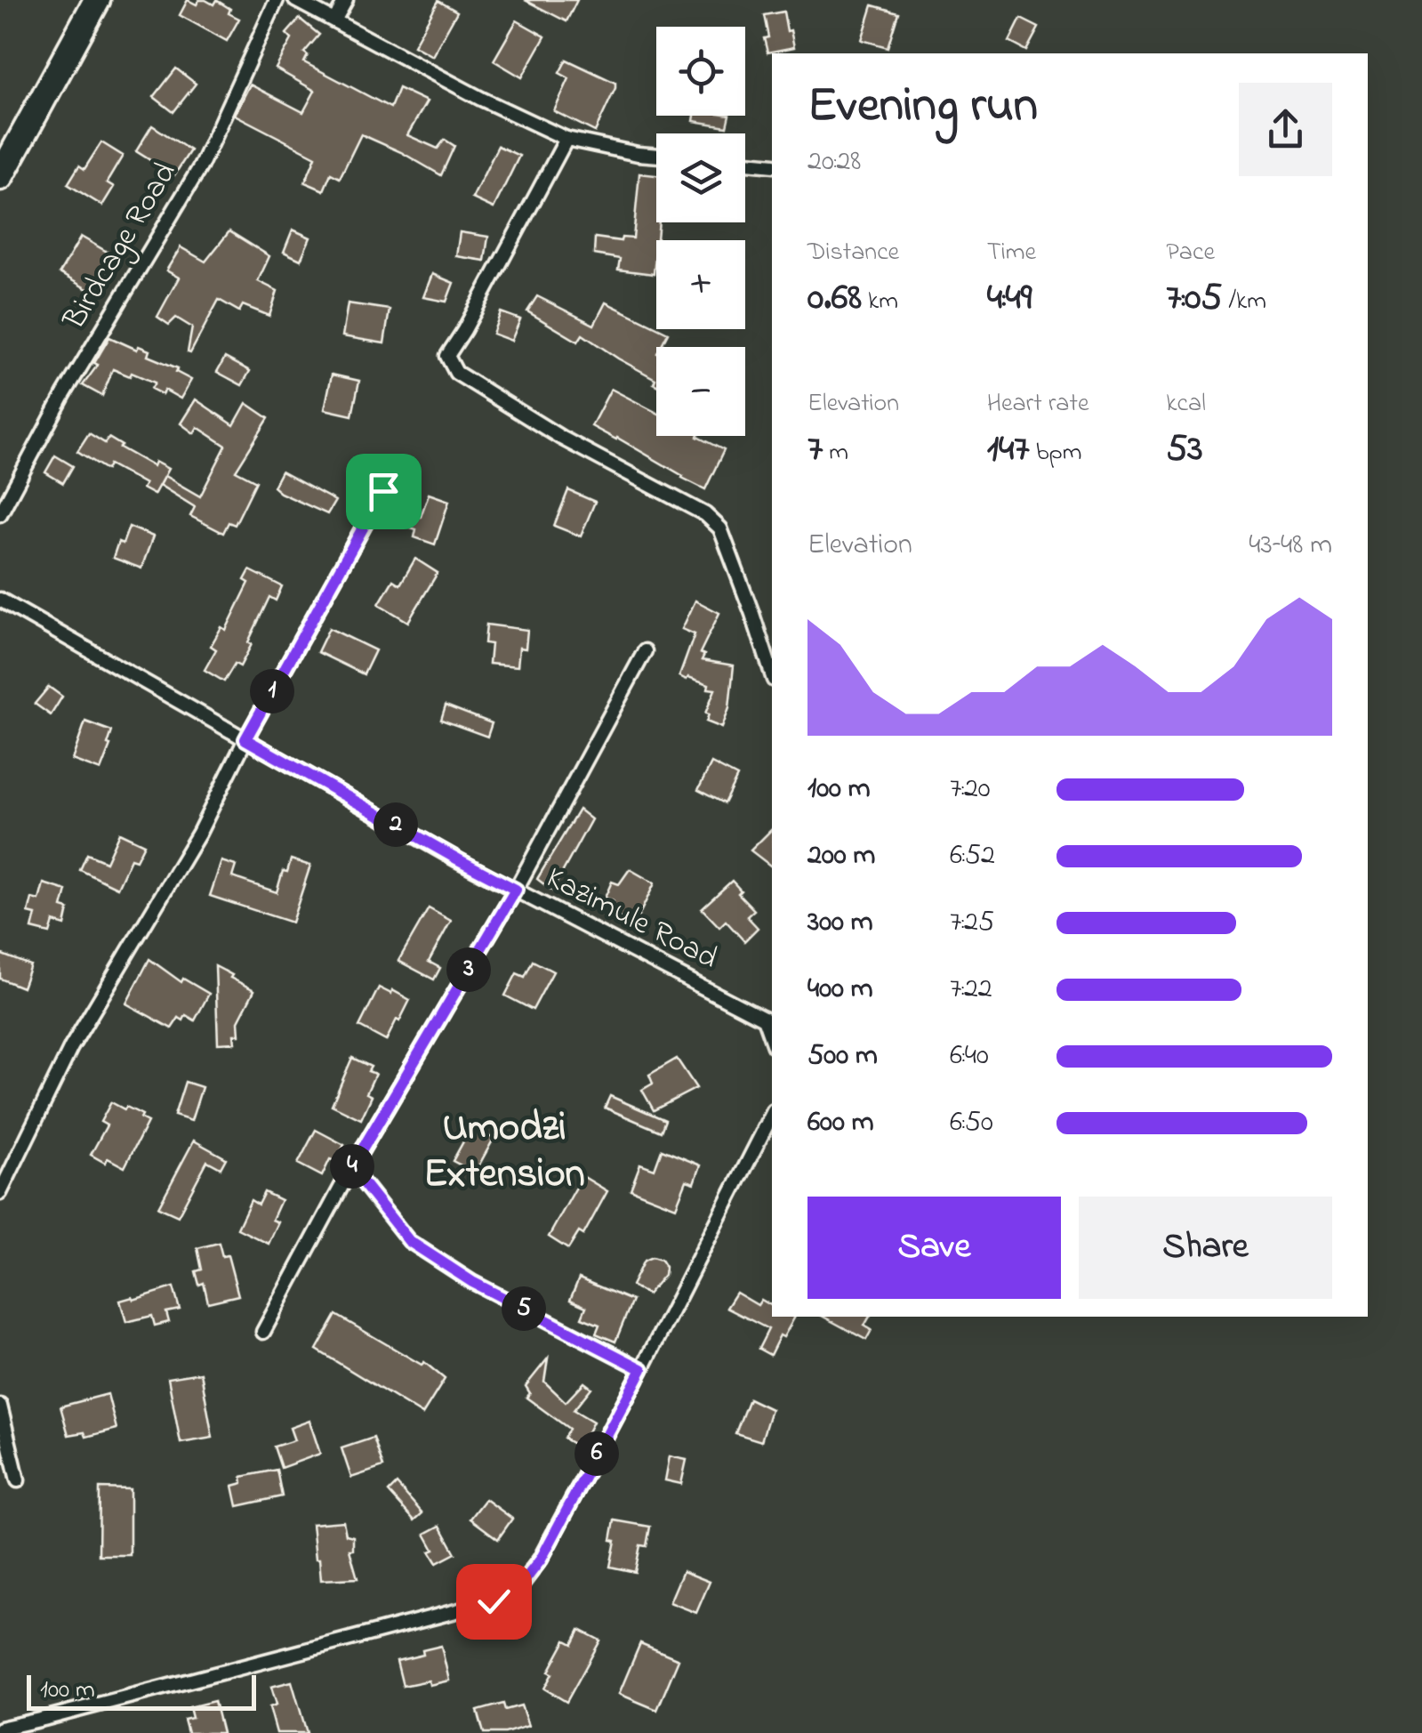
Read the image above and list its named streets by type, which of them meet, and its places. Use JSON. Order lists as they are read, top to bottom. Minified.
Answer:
{"streets":{"street":["Birdcage Road","Kazimule Road"]},"districts":["Umodzi Extension"],"scale_bar":"100 m","page":{"map_buttons":["+","−"],"heading":["Evening run","20:28"],"stats":[["Distance","0.68 km"],["Time","4:49"],["Pace","7:05 /km"],["Elevation","7 m"],["Heart rate","147 bpm"],["kcal","53"]],"chart":["Elevation","43–48 m"],"pins":["1","2","3","4","5","6"],"list":[{"name":"100 m","note":"7:20"},{"name":"200 m","note":"6:52"},{"name":"300 m","note":"7:25"},{"name":"400 m","note":"7:22"},{"name":"500 m","note":"6:40"},{"name":"600 m","note":"6:50"}],"buttons":["Save","Share"],"scale":"100 m"}}
